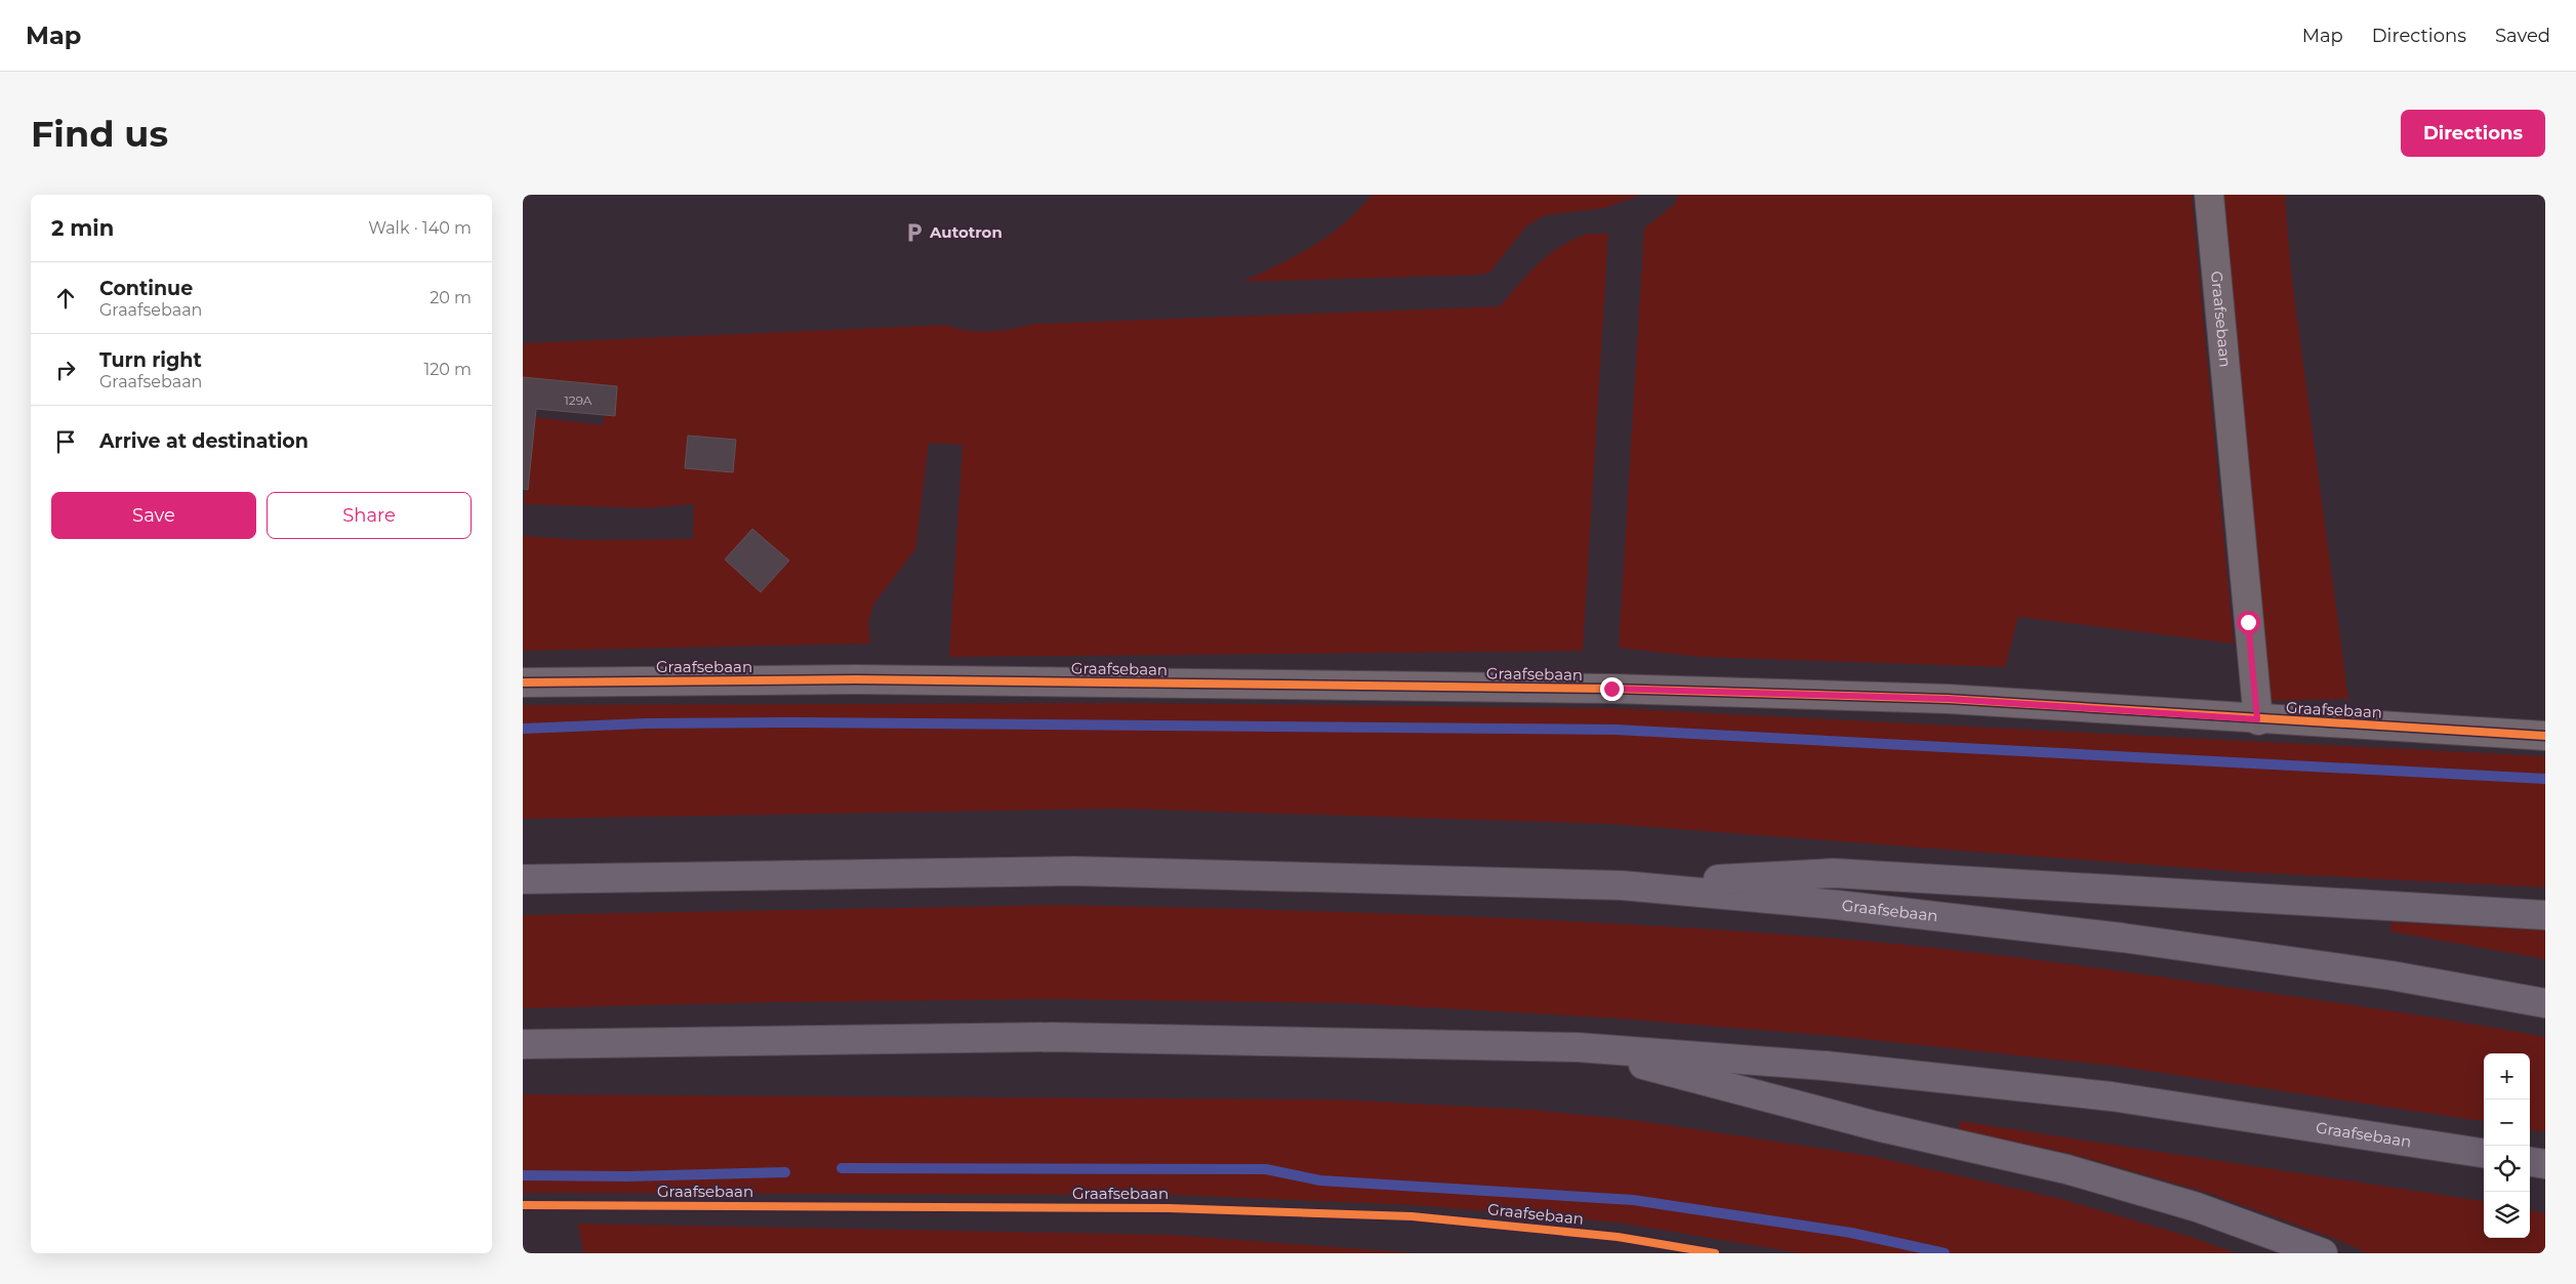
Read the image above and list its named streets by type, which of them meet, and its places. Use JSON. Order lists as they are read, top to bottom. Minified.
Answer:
{"streets":{"highway":["Graafsebaan"]},"places":{"parking":["Autotron"]},"house_numbers":["129A"],"page":{"header":"Map","nav":["Map","Directions","Saved"],"buttons":["Directions",["Save","Share"]],"title":"Find us","heading":["2 min","Walk · 140 m"],"list":[["Continue","Graafsebaan","20 m"],["Turn right","Graafsebaan","120 m"],"Arrive at destination"],"map_buttons":["+","−"]}}
